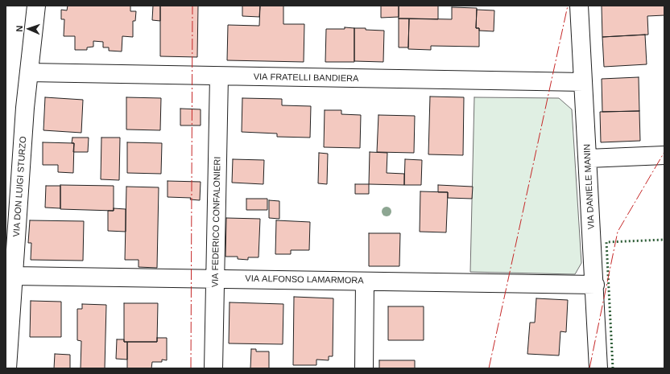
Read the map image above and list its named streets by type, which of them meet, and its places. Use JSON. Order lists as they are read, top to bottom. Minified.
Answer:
{"streets":{"street":["VIA FRATELLI BANDIERA","VIA DON LUIGI STURZO","VIA DANIELE MANIN","VIA FEDERICO CONFALONIERI","VIA ALFONSO LAMARMORA"]},"crossings":[["VIA FRATELLI BANDIERA","VIA DON LUIGI STURZO"],["VIA FRATELLI BANDIERA","VIA DANIELE MANIN"],["VIA FRATELLI BANDIERA","VIA FEDERICO CONFALONIERI"],["VIA DON LUIGI STURZO","VIA ALFONSO LAMARMORA"],["VIA DANIELE MANIN","VIA ALFONSO LAMARMORA"],["VIA FEDERICO CONFALONIERI","VIA ALFONSO LAMARMORA"]],"north":"left"}
